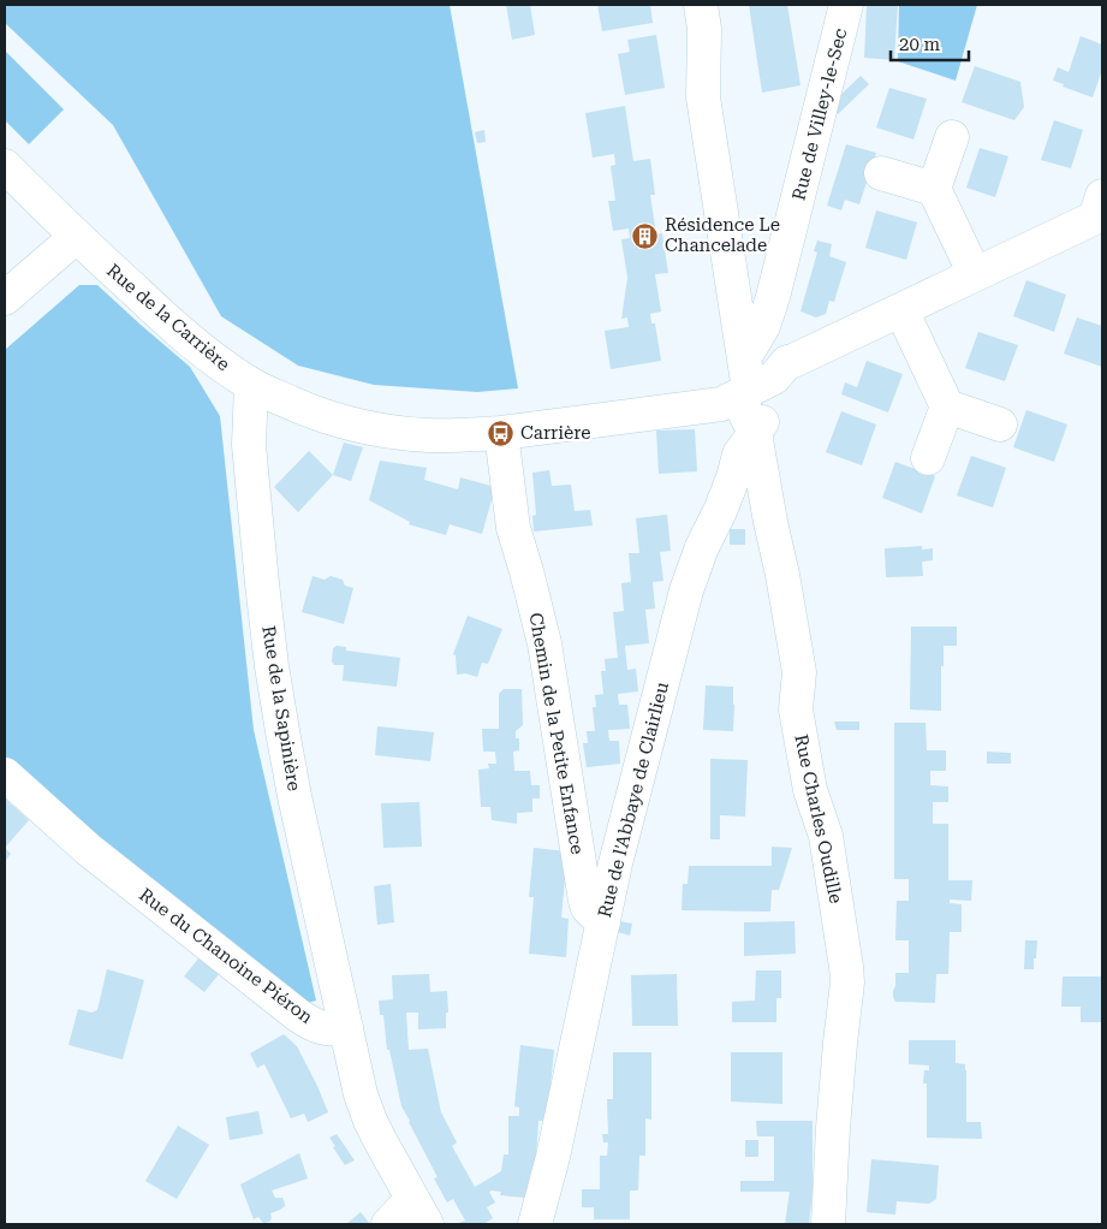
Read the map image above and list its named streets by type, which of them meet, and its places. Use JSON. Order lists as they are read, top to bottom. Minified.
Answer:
{"streets":{"street":["Rue de Villey-le-Sec","Rue de la Carrière","Rue de la Sapinière","Chemin de la Petite Enfance","Rue de l'Abbaye de Clairlieu","Rue Charles Oudille","Rue du Chanoine Piéron"]},"crossings":[["Rue de Villey-le-Sec","Rue de la Carrière"],["Rue de la Carrière","Rue de la Sapinière"],["Rue de la Carrière","Chemin de la Petite Enfance"],["Rue de la Sapinière","Rue du Chanoine Piéron"],["Chemin de la Petite Enfance","Rue de l'Abbaye de Clairlieu"],["Rue de l'Abbaye de Clairlieu","Rue Charles Oudille"]],"places":{"building":["Résidence Le Chancelade"],"bus stop":["Carrière"]},"scale_bar":"20 m"}
